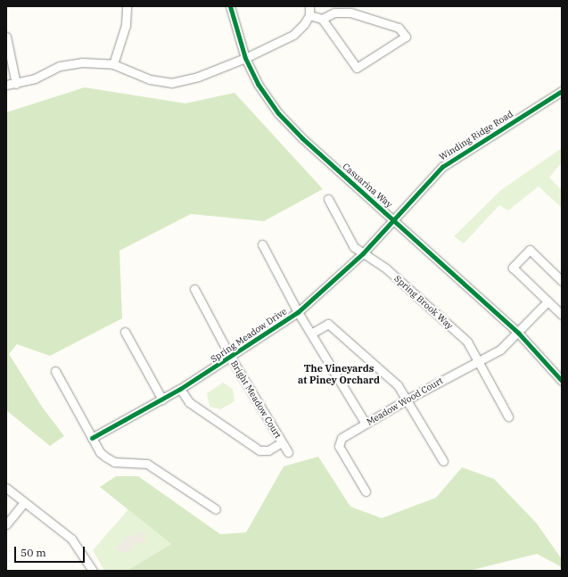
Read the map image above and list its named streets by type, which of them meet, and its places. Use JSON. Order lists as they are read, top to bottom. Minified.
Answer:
{"streets":{"street":["Winding Ridge Road","Casuarina Way","Spring Brook Way","Spring Meadow Drive","Bright Meadow Court","Meadow Wood Court"]},"crossings":[["Winding Ridge Road","Casuarina Way"],["Winding Ridge Road","Spring Meadow Drive"],["Casuarina Way","Spring Meadow Drive"],["Casuarina Way","Meadow Wood Court"],["Spring Brook Way","Spring Meadow Drive"],["Spring Brook Way","Meadow Wood Court"],["Spring Meadow Drive","Bright Meadow Court"]],"districts":["The Vineyards at Piney Orchard"],"scale_bar":"50 m"}
